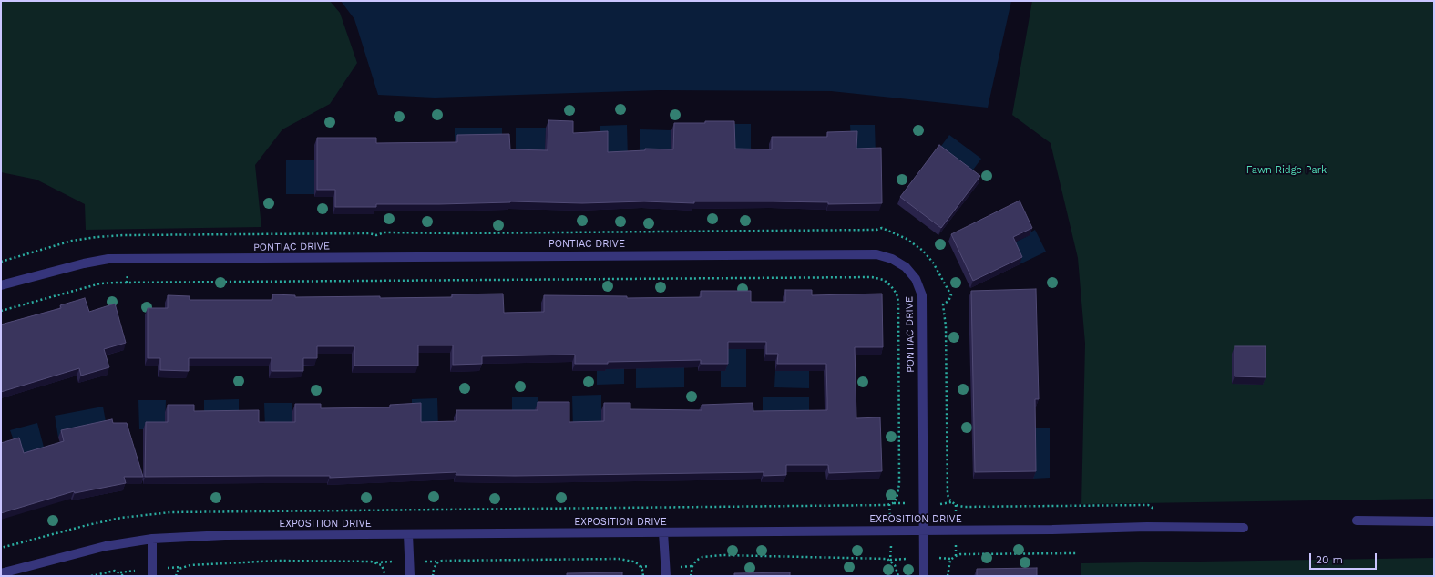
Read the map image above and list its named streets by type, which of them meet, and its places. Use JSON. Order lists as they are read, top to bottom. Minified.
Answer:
{"streets":{"street":["PONTIAC DRIVE","EXPOSITION DRIVE"]},"crossings":[["PONTIAC DRIVE","EXPOSITION DRIVE"]],"parks":["Fawn Ridge Park"],"scale_bar":"20 m"}
